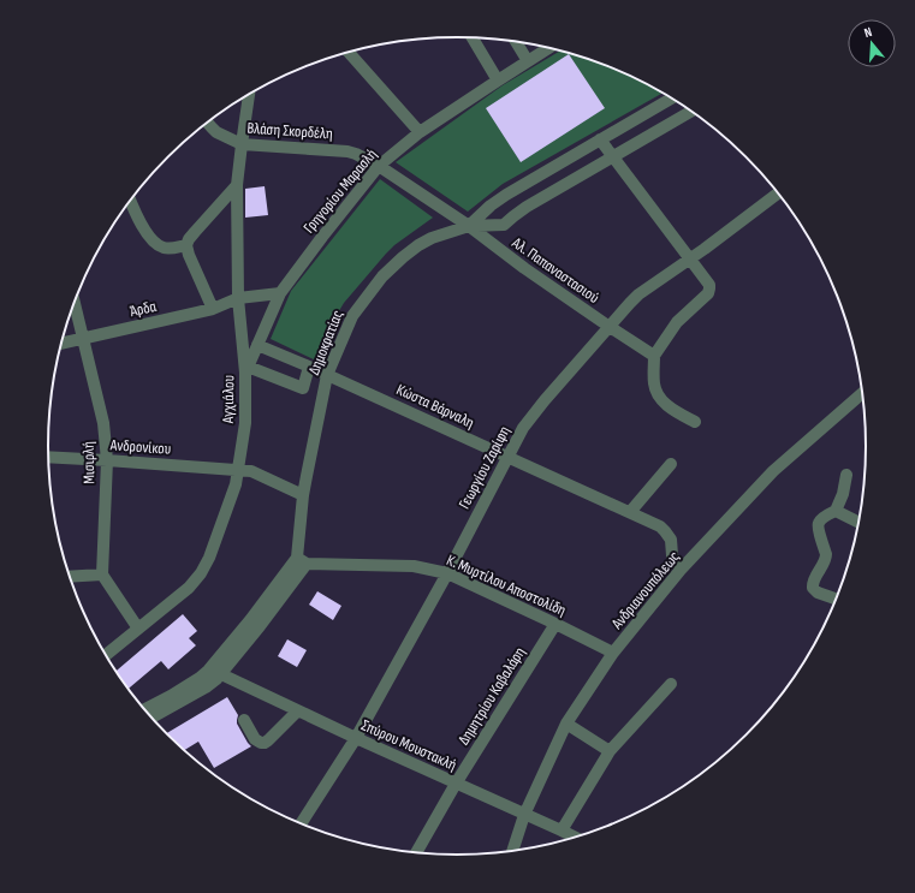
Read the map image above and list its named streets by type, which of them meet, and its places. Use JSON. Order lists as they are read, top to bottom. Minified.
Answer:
{"streets":{"street":["Βλάση Σκορδέλη","Γρηγορίου Μαρασλή","Αλ. Παπαναστασιού","Άρδα","Δημοκρατίας","Αγχιάλου","Κώστα Βάρναλη","Ανδρονίκου","Μισιρλή","Γεωργίου Ζαρίφη","Κ. Μυρτίλου Αποστολίδη","Ανδριανουπόλεως","Δημητρίου Καβαλάρη","Σπύρου Μουστακλή"]},"crossings":[["Βλάση Σκορδέλη","Γρηγορίου Μαρασλή"],["Βλάση Σκορδέλη","Αλ. Παπαναστασιού"],["Βλάση Σκορδέλη","Αγχιάλου"],["Γρηγορίου Μαρασλή","Αλ. Παπαναστασιού"],["Γρηγορίου Μαρασλή","Άρδα"],["Γρηγορίου Μαρασλή","Αγχιάλου"],["Γρηγορίου Μαρασλή","Κώστα Βάρναλη"],["Αλ. Παπαναστασιού","Δημοκρατίας"],["Αλ. Παπαναστασιού","Γεωργίου Ζαρίφη"],["Άρδα","Αγχιάλου"],["Άρδα","Μισιρλή"],["Δημοκρατίας","Κώστα Βάρναλη"],["Δημοκρατίας","Ανδρονίκου"],["Δημοκρατίας","Κ. Μυρτίλου Αποστολίδη"],["Αγχιάλου","Ανδρονίκου"],["Κώστα Βάρναλη","Γεωργίου Ζαρίφη"],["Κώστα Βάρναλη","Ανδριανουπόλεως"],["Ανδρονίκου","Μισιρλή"],["Γεωργίου Ζαρίφη","Κ. Μυρτίλου Αποστολίδη"],["Γεωργίου Ζαρίφη","Σπύρου Μουστακλή"],["Κ. Μυρτίλου Αποστολίδη","Ανδριανουπόλεως"],["Κ. Μυρτίλου Αποστολίδη","Δημητρίου Καβαλάρη"],["Ανδριανουπόλεως","Σπύρου Μουστακλή"],["Δημητρίου Καβαλάρη","Σπύρου Μουστακλή"]],"north":"top"}
